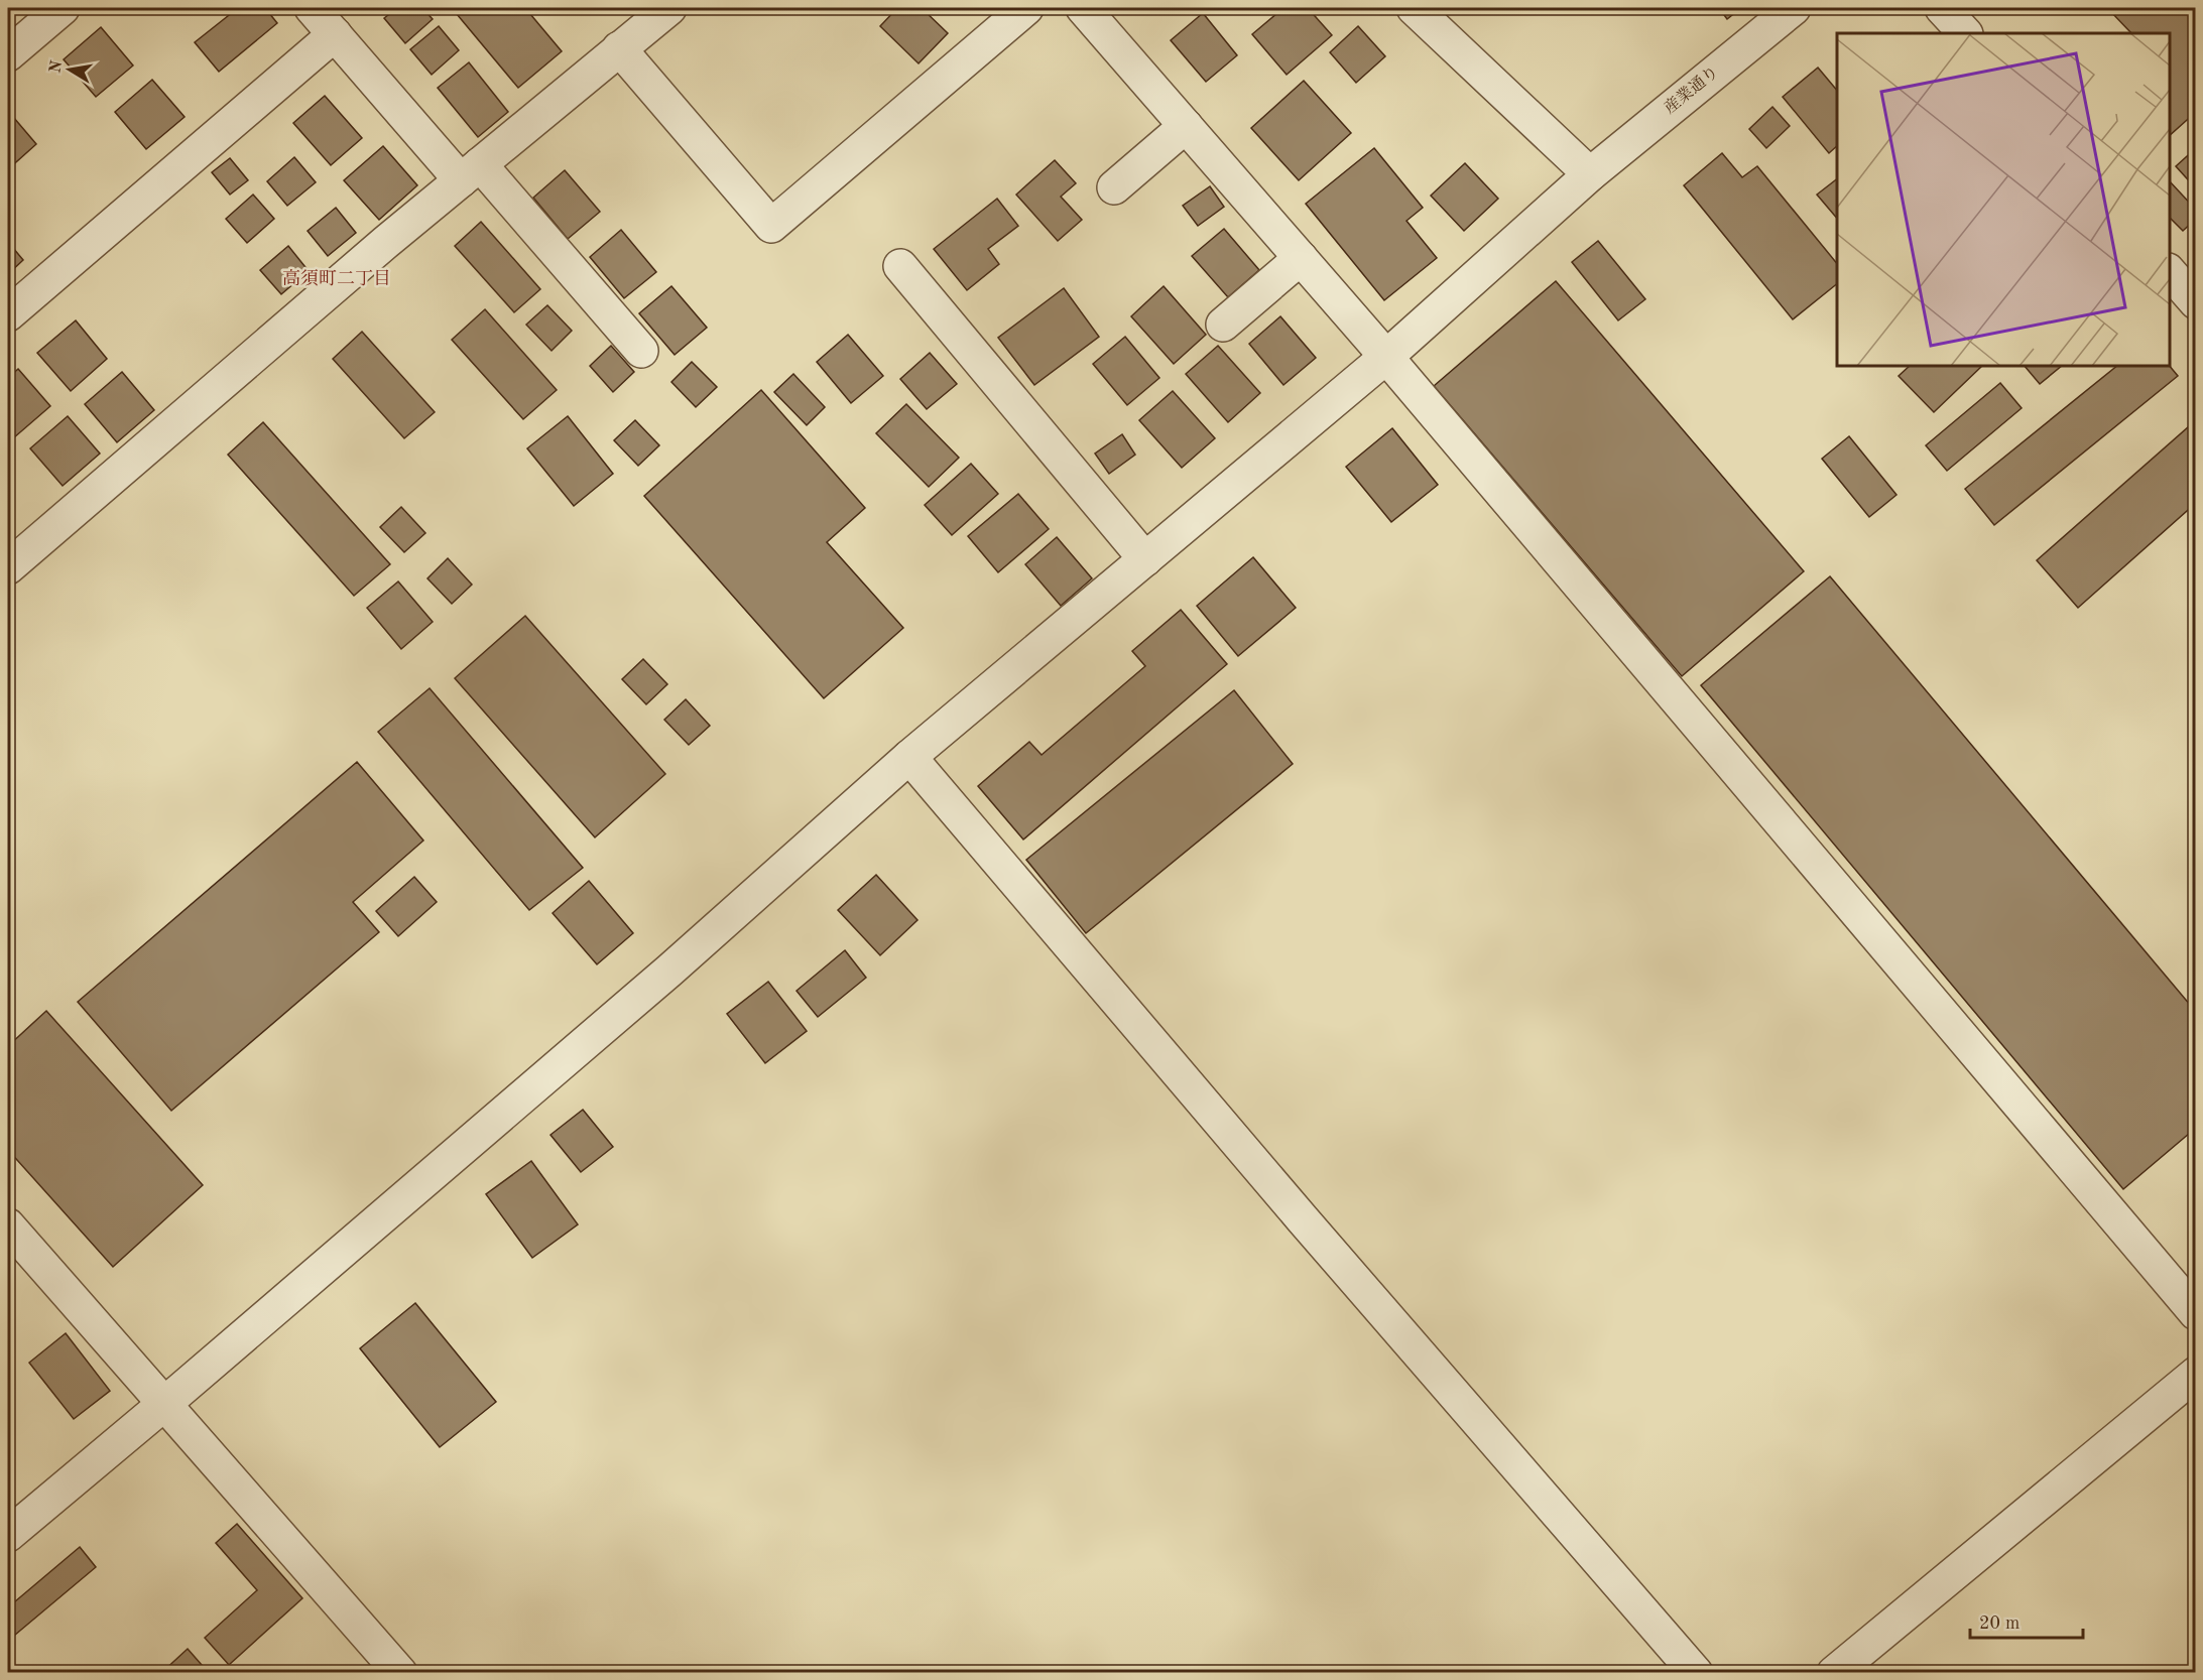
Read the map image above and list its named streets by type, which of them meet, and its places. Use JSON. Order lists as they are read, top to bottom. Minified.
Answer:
{"streets":{"street":["産業通り"]},"districts":["高須町二丁目"],"scale_bar":"20 m","north":"left"}
